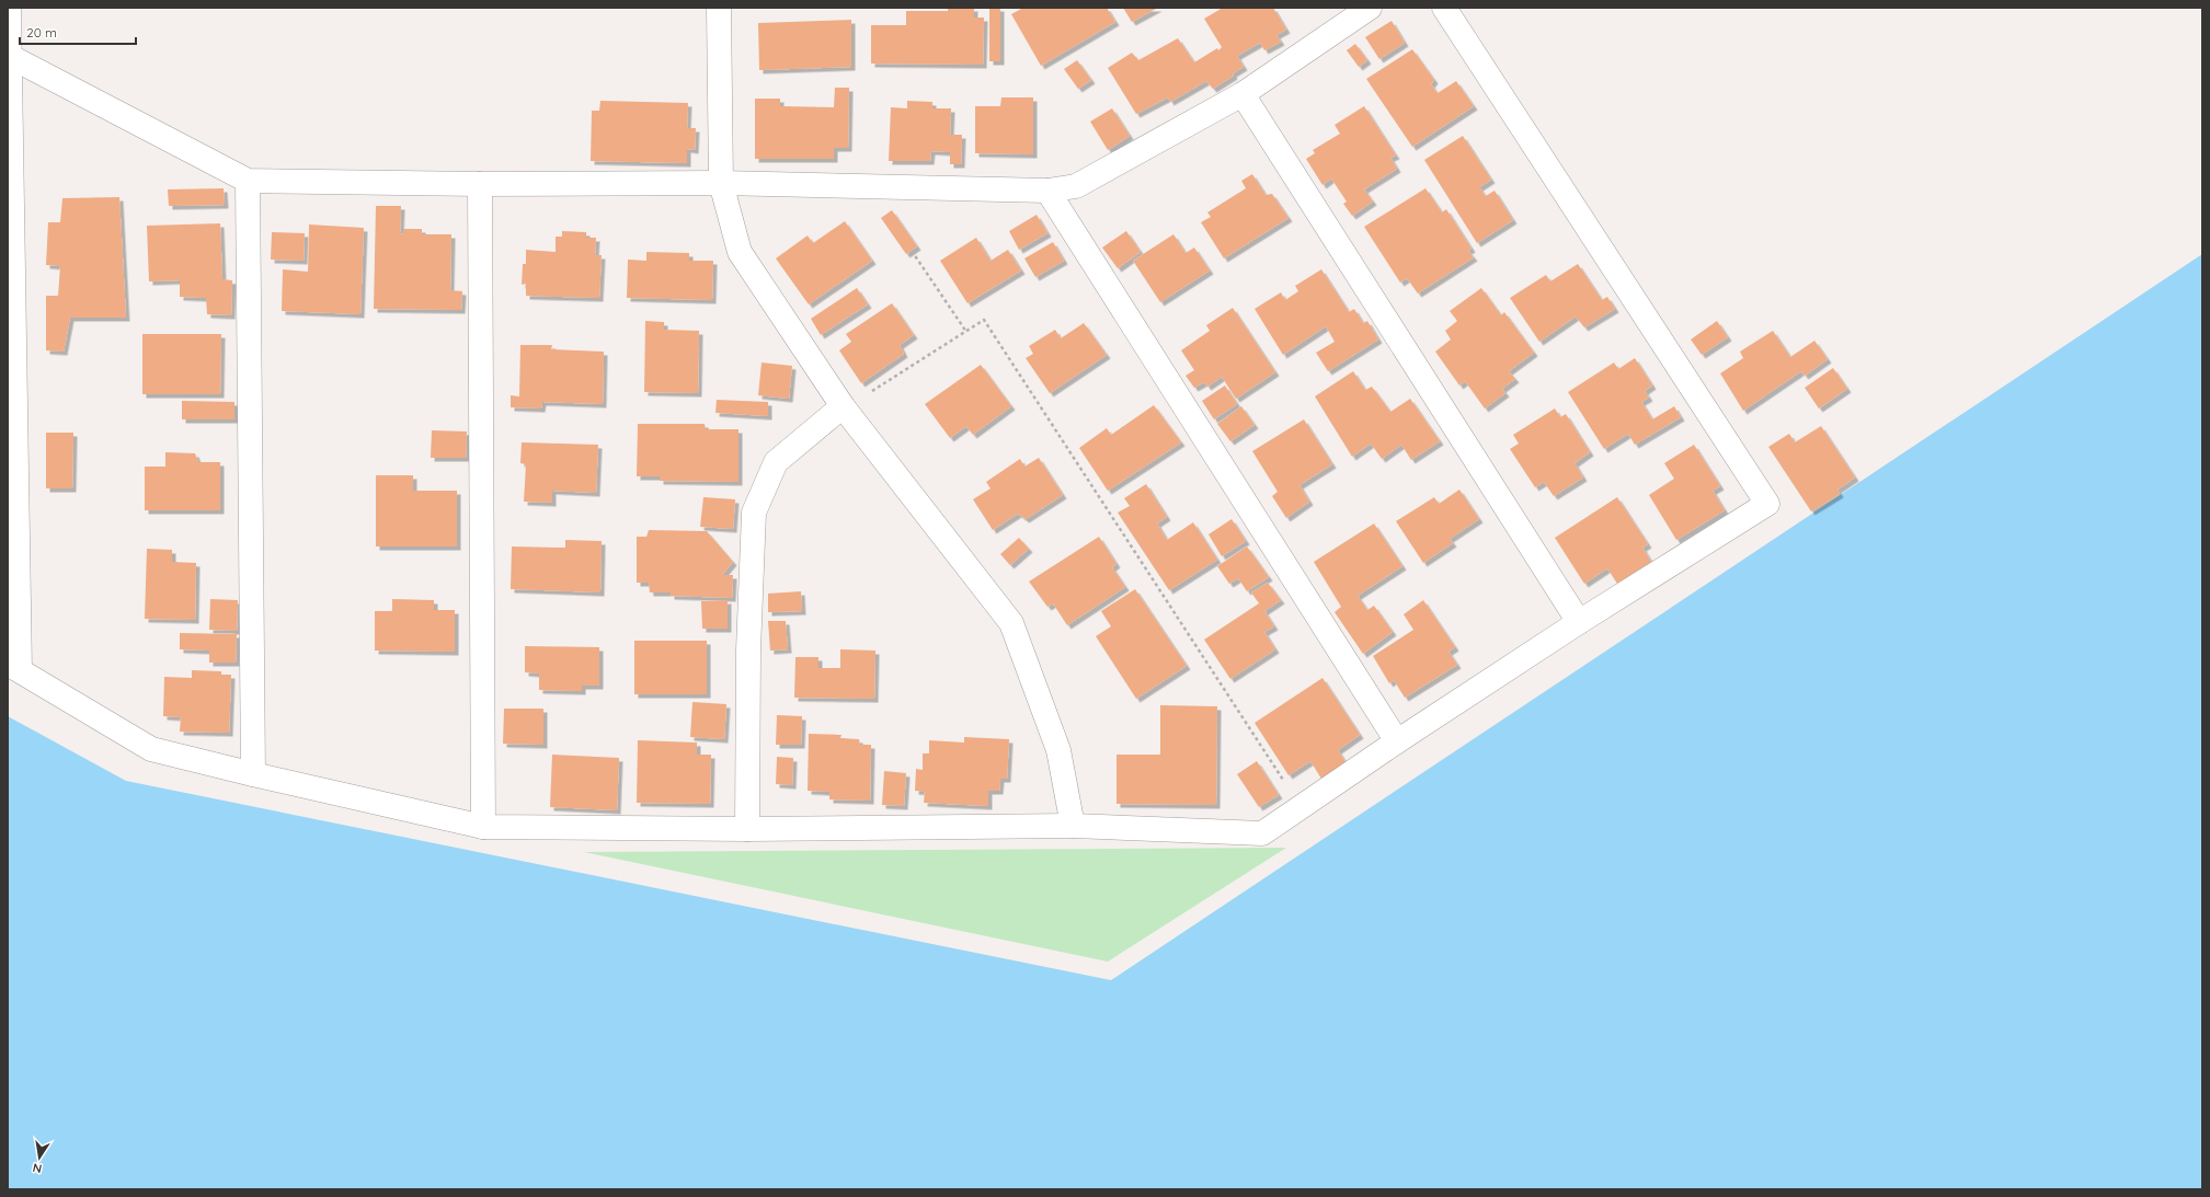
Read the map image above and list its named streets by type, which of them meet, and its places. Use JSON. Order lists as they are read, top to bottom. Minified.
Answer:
{"scale_bar":"20 m","north":"bottom"}
